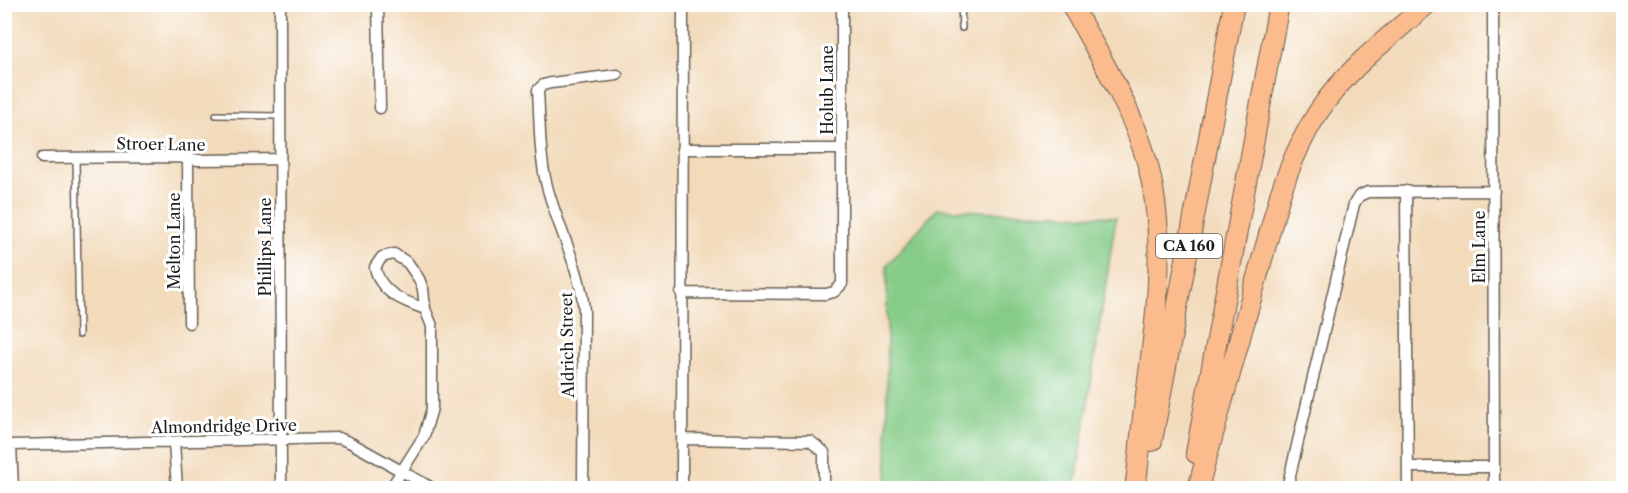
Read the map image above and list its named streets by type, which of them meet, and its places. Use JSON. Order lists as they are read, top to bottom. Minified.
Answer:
{"streets":{"highway":["CA 160"],"street":["Holub Lane","Stroer Lane","Melton Lane","Phillips Lane","Elm Lane","Aldrich Street","Almondridge Drive"]},"crossings":[["Stroer Lane","Melton Lane"],["Stroer Lane","Phillips Lane"],["Phillips Lane","Almondridge Drive"]]}
